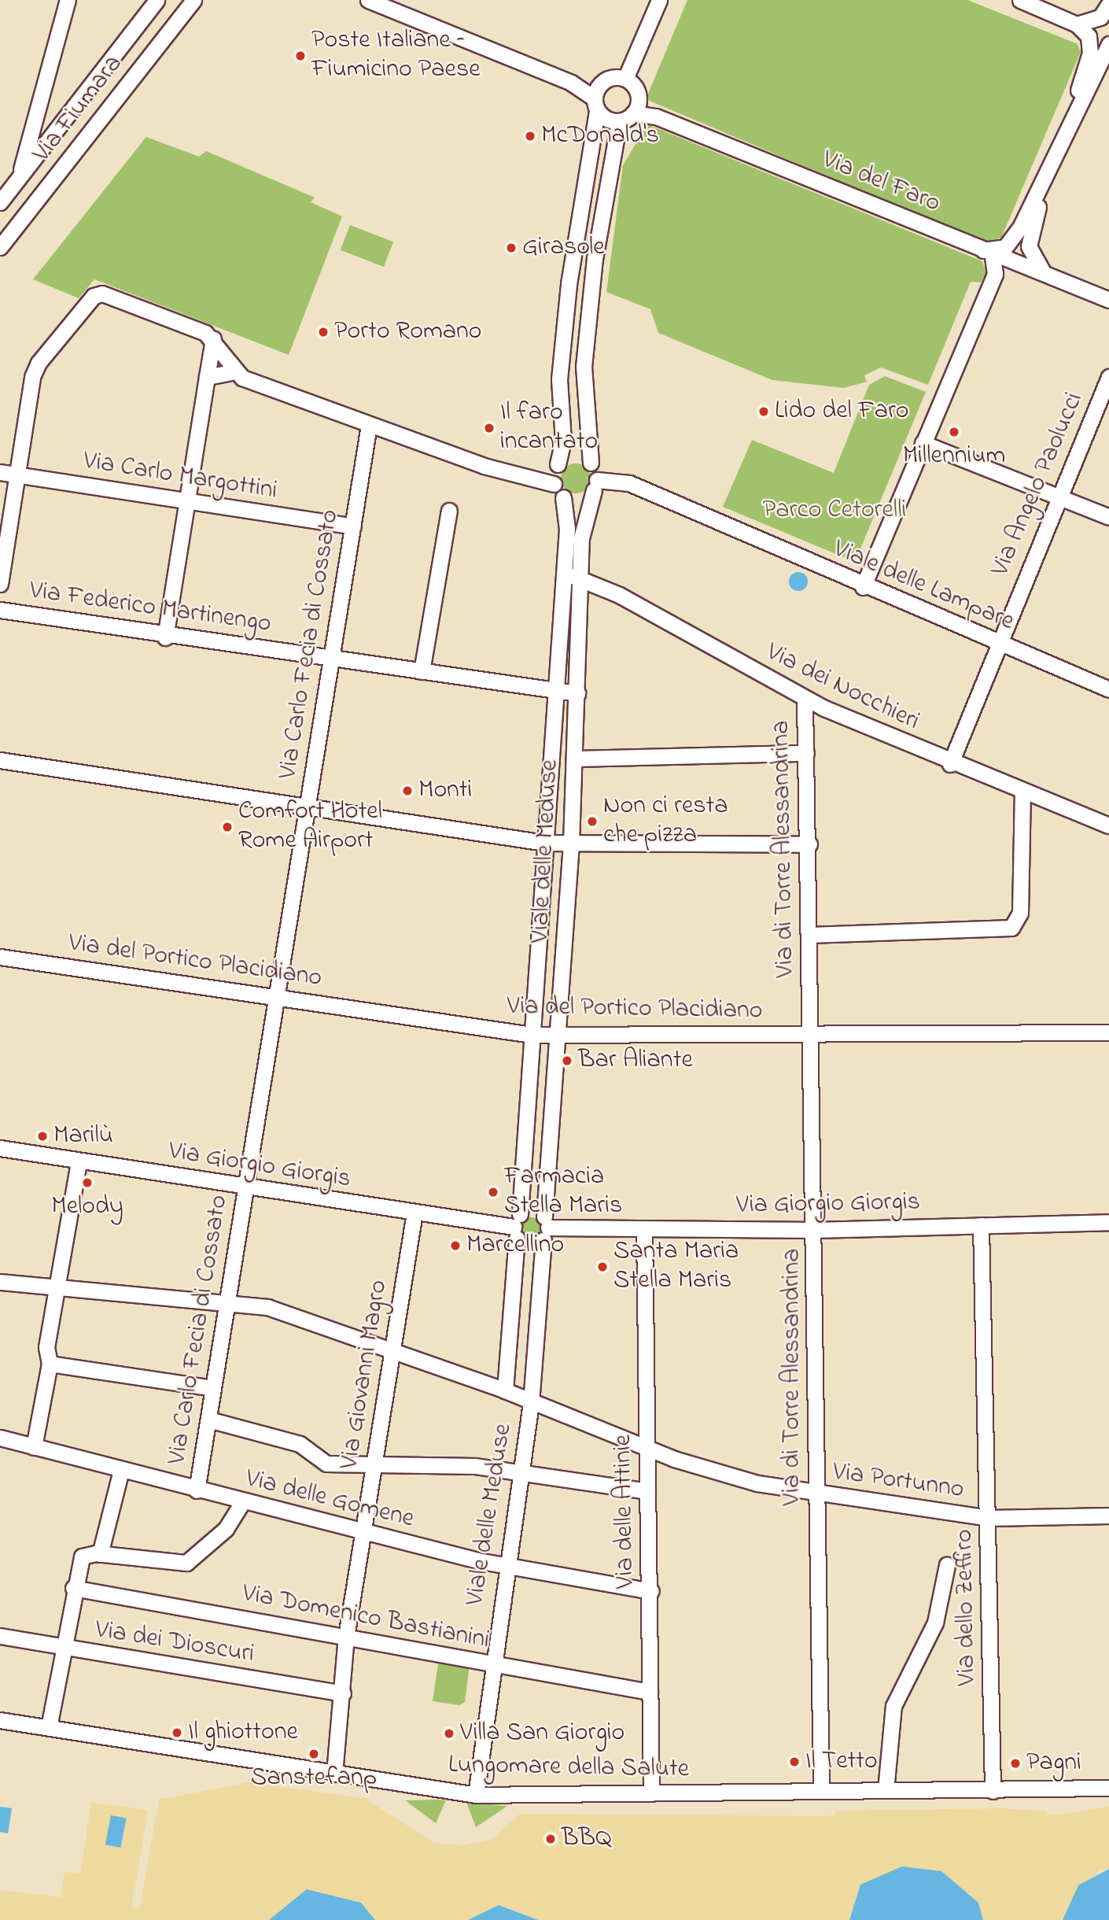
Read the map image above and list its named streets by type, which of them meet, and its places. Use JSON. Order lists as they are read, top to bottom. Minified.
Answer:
{"streets":{"street":["Via Fiumara","Via del Faro","Via Carlo Margottini","Via Angelo Paolucci","Viale delle Lampare","Via Federico Martinengo","Via Carlo Fecia di Cossato","Via dei Nocchieri","Via di Torre Alessandrina","Viale delle Meduse","Via del Portico Placidiano","Via Giorgio Giorgis","Via Giovanni Magro","Via Portunno","Via delle Gomene","Via delle Attinie","Via dello Zeffiro","Via Domenico Bastianini","Via dei Dioscuri","Lungomare della Salute"]},"crossings":[["Via Carlo Margottini","Via Carlo Fecia di Cossato"],["Via Angelo Paolucci","Viale delle Lampare"],["Via Angelo Paolucci","Via dei Nocchieri"],["Viale delle Lampare","Viale delle Meduse"],["Via Federico Martinengo","Via Carlo Fecia di Cossato"],["Via Federico Martinengo","Viale delle Meduse"],["Via Carlo Fecia di Cossato","Via del Portico Placidiano"],["Via Carlo Fecia di Cossato","Via Giorgio Giorgis"],["Via Carlo Fecia di Cossato","Via Portunno"],["Via Carlo Fecia di Cossato","Via delle Gomene"],["Via dei Nocchieri","Via di Torre Alessandrina"],["Via dei Nocchieri","Viale delle Meduse"],["Via di Torre Alessandrina","Via del Portico Placidiano"],["Via di Torre Alessandrina","Via Giorgio Giorgis"],["Via di Torre Alessandrina","Via Portunno"],["Via di Torre Alessandrina","Lungomare della Salute"],["Viale delle Meduse","Via del Portico Placidiano"],["Viale delle Meduse","Via Giorgio Giorgis"],["Viale delle Meduse","Via Portunno"],["Viale delle Meduse","Via delle Gomene"],["Viale delle Meduse","Via Domenico Bastianini"],["Viale delle Meduse","Lungomare della Salute"],["Via Giorgio Giorgis","Via Giovanni Magro"],["Via Giorgio Giorgis","Via delle Attinie"],["Via Giorgio Giorgis","Via dello Zeffiro"],["Via Giovanni Magro","Via Portunno"],["Via Giovanni Magro","Via delle Gomene"],["Via Giovanni Magro","Via Domenico Bastianini"],["Via Giovanni Magro","Via dei Dioscuri"],["Via Giovanni Magro","Lungomare della Salute"],["Via Portunno","Via delle Attinie"],["Via Portunno","Via dello Zeffiro"],["Via delle Gomene","Via delle Attinie"],["Via delle Attinie","Via Domenico Bastianini"],["Via delle Attinie","Lungomare della Salute"],["Via dello Zeffiro","Lungomare della Salute"]],"parks":["Parco Cetorelli"],"places":["Poste Italiane – Fiumicino Paese","McDonald's","Girasole","Porto Romano","Lido del Faro","Il faro incantato","Millennium","Monti","Non ci resta che pizza","Comfort Hotel Rome Airport","Bar Aliante","Marilù","Melody","Farmacia Stella Maris","Marcellino","Santa Maria Stella Maris","Il ghiottone","Villa San Giorgio","Sanstefanp","Il Tetto","Pagni","BBQ"]}
